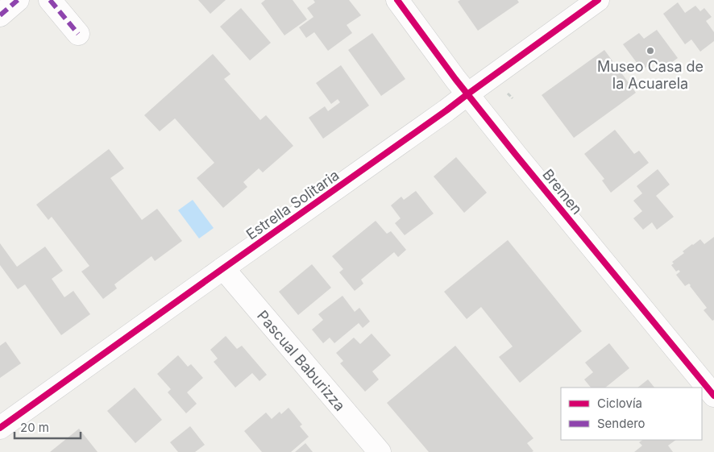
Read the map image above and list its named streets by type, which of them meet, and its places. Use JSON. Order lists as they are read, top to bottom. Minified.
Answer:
{"streets":{"street":["Bremen","Estrella Solitaria","Pascual Baburizza"]},"crossings":[["Bremen","Estrella Solitaria"],["Estrella Solitaria","Pascual Baburizza"]],"places":["Museo Casa de la Acuarela"],"legend":["Ciclovía","Sendero"],"scale_bar":"20 m"}
